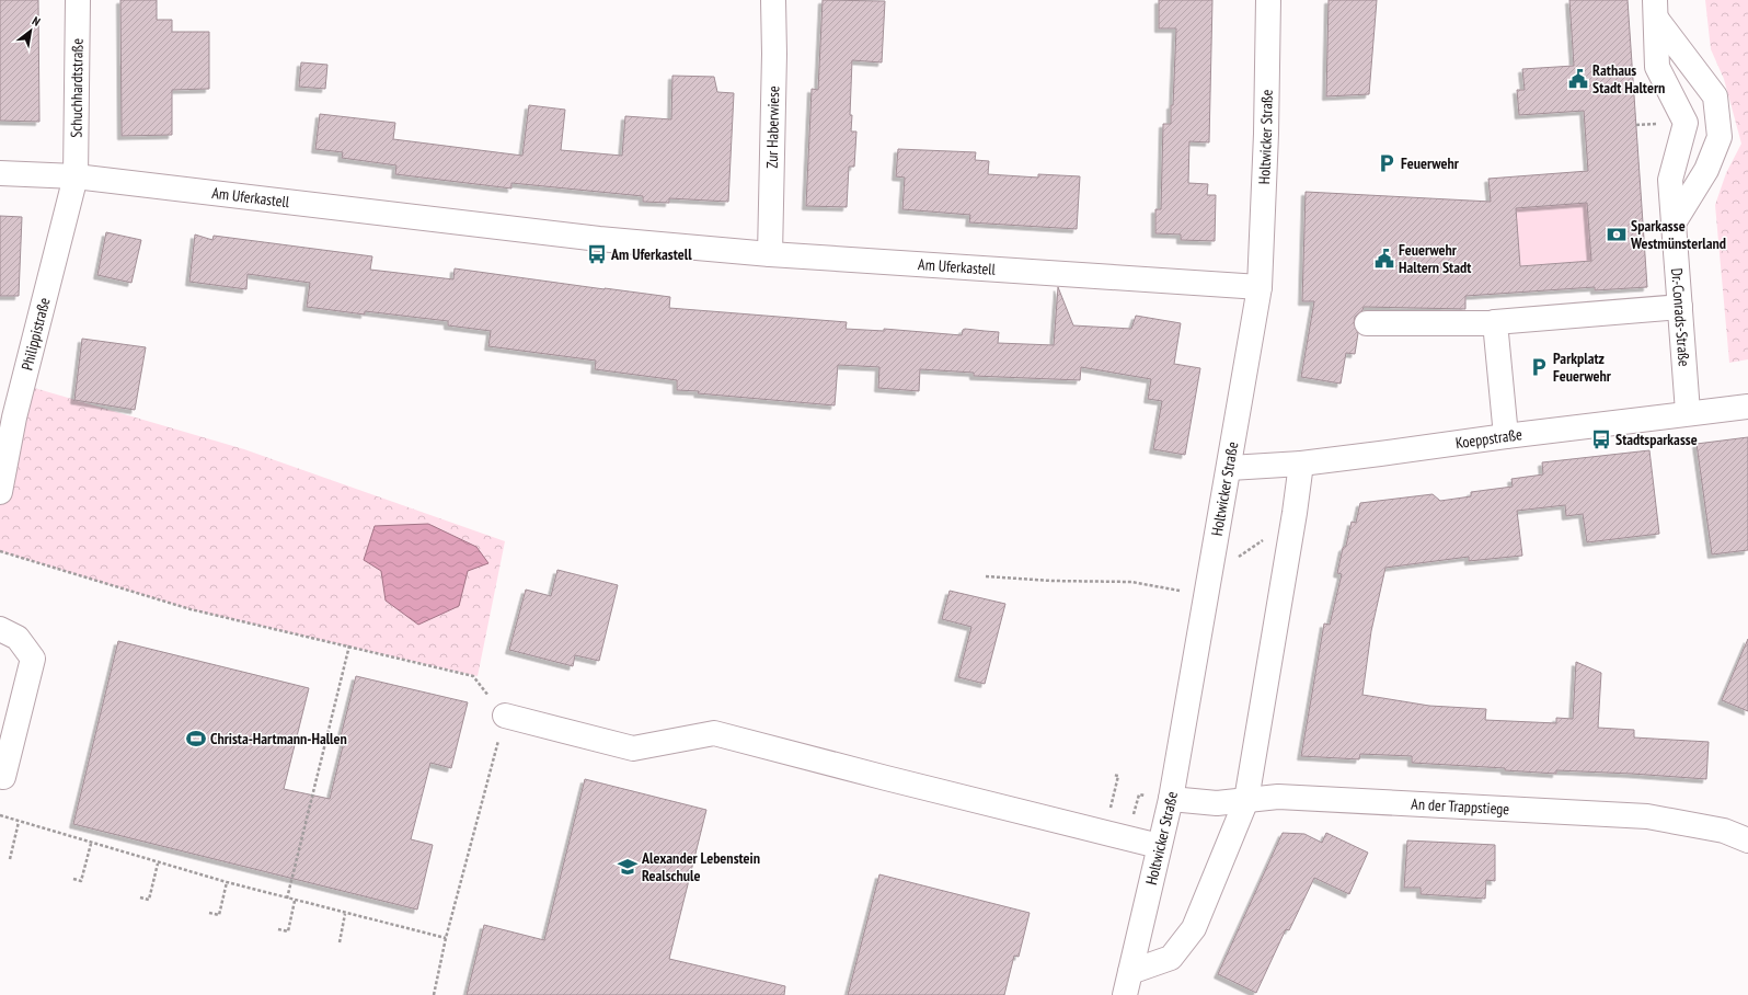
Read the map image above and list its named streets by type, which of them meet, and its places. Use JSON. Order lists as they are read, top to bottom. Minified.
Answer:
{"streets":{"street":["Schuchhardtstraße","Zur Haberwiese","Holtwicker Straße","Am Uferkastell","Dr.-Conrads-Straße","Philippistraße","Koeppstraße","An der Trappstiege"]},"crossings":[["Schuchhardtstraße","Am Uferkastell"],["Schuchhardtstraße","Philippistraße"],["Zur Haberwiese","Am Uferkastell"],["Holtwicker Straße","Am Uferkastell"],["Holtwicker Straße","Koeppstraße"],["Holtwicker Straße","An der Trappstiege"],["Am Uferkastell","Philippistraße"],["Dr.-Conrads-Straße","Koeppstraße"]],"places":{"public building":["Rathaus Stadt Haltern","Feuerwehr Haltern Stadt"],"parking":["Feuerwehr","Parkplatz Feuerwehr"],"bank":["Sparkasse Westmünsterland"],"bus stop":["Am Uferkastell","Stadtsparkasse"],"sports":["Christa-Hartmann-Hallen"],"school or university":["Alexander Lebenstein Realschule"]},"north":"top right"}
